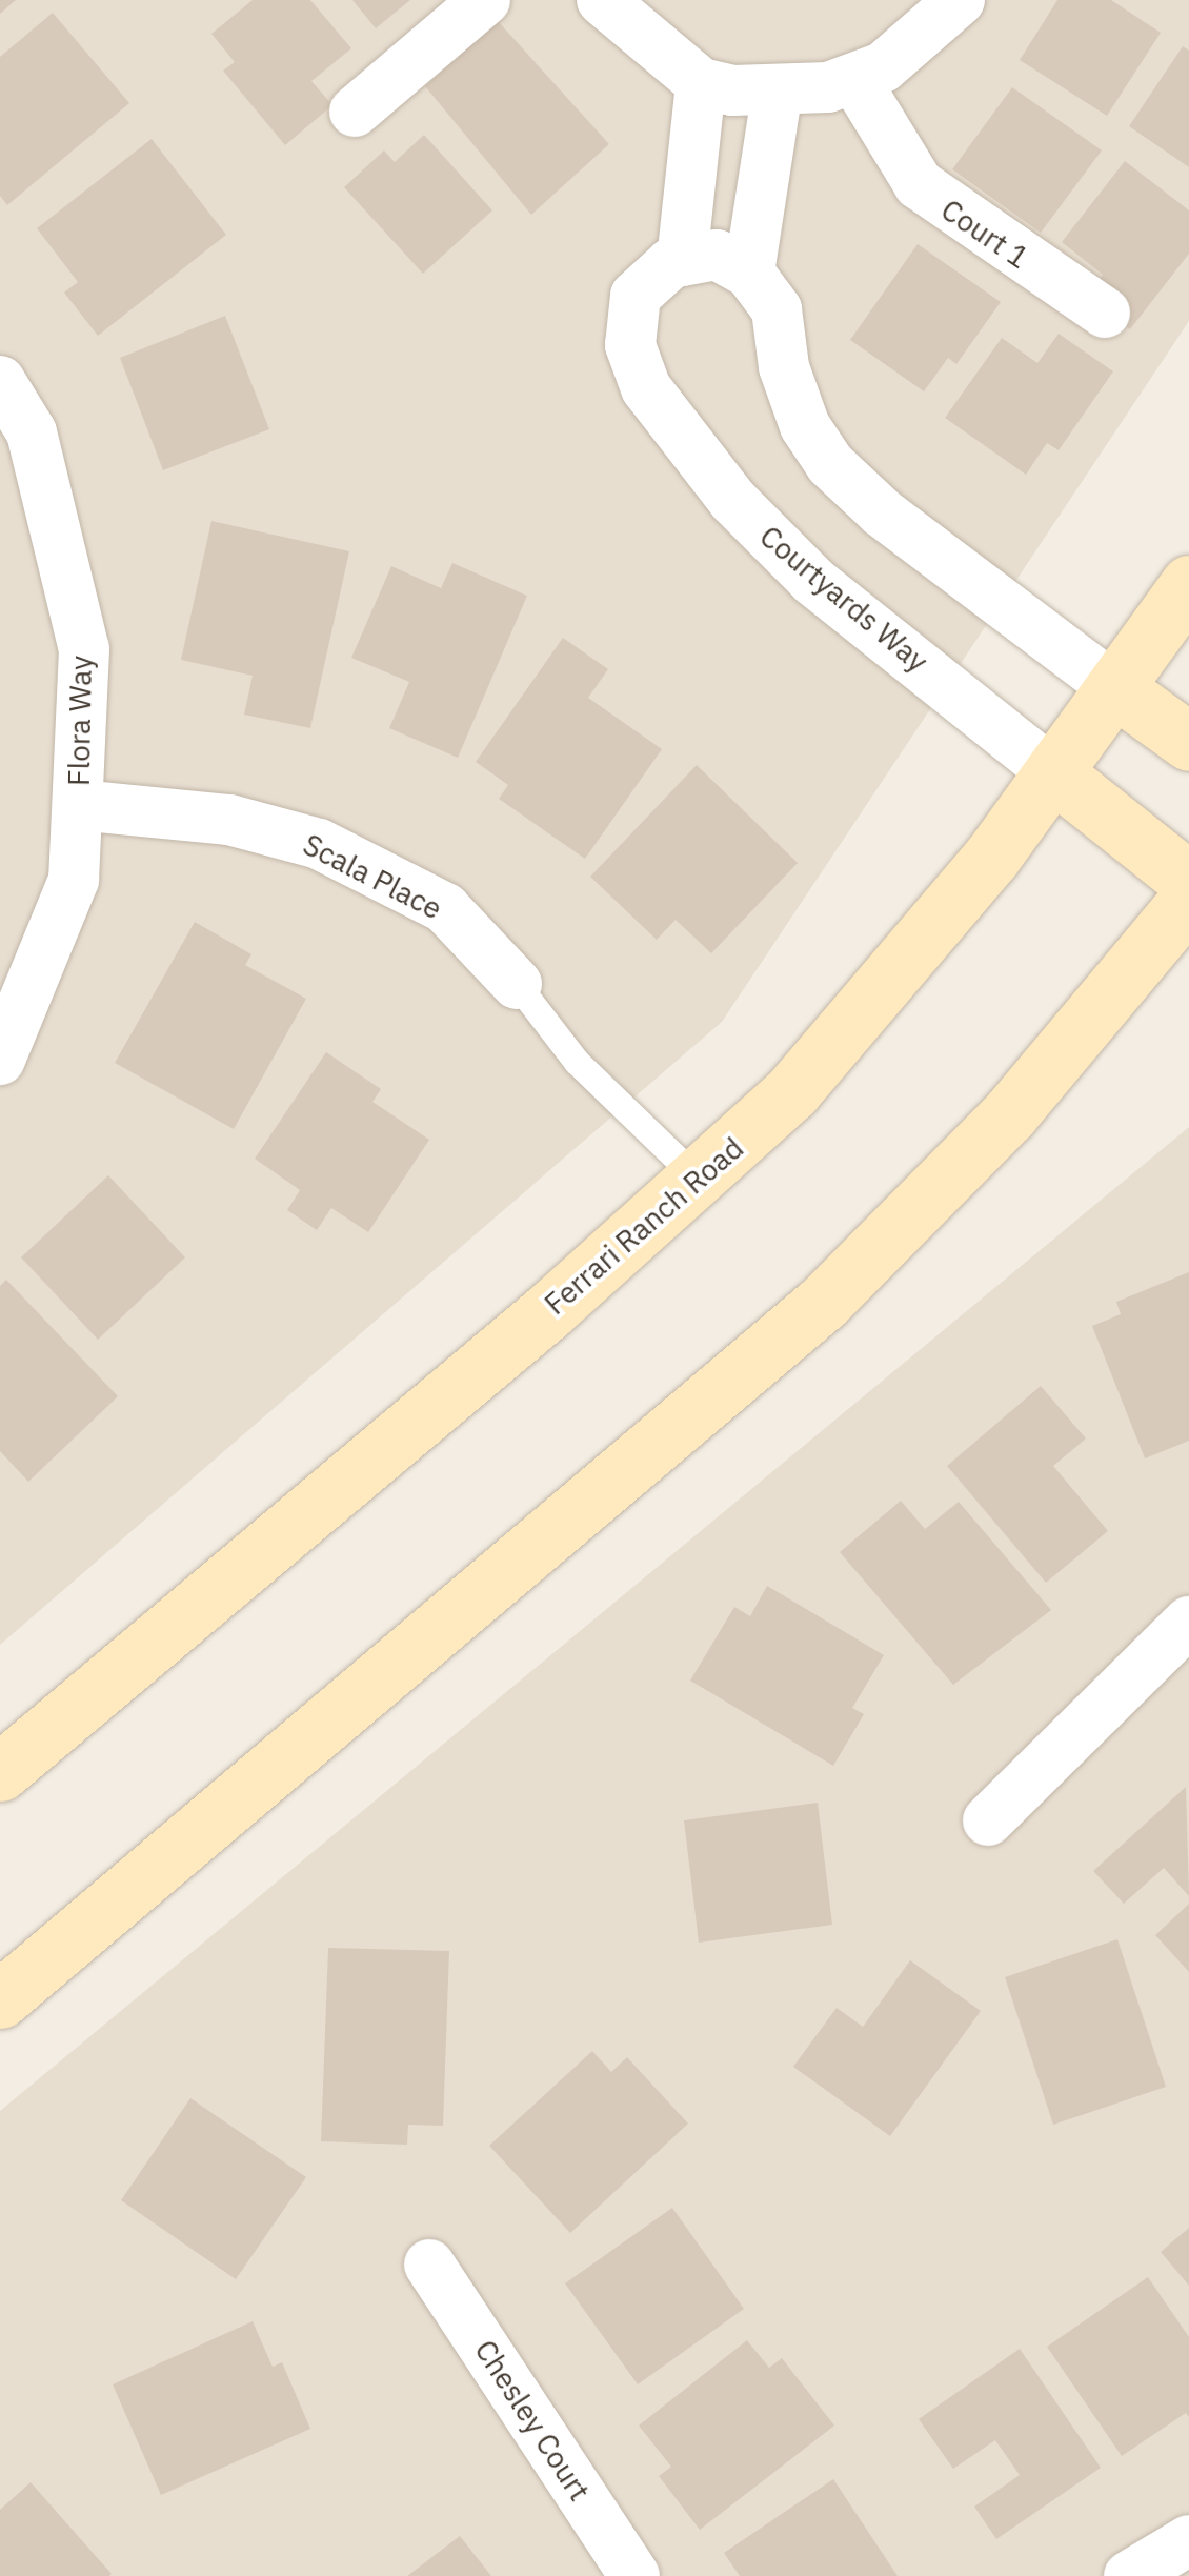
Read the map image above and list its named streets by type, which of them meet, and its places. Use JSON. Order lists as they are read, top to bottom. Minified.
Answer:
{"streets":{"street":["Court 1","Courtyards Way","Flora Way","Scala Place","Ferrari Ranch Road","Chesley Court"]},"crossings":[["Courtyards Way","Ferrari Ranch Road"],["Flora Way","Scala Place"]]}
